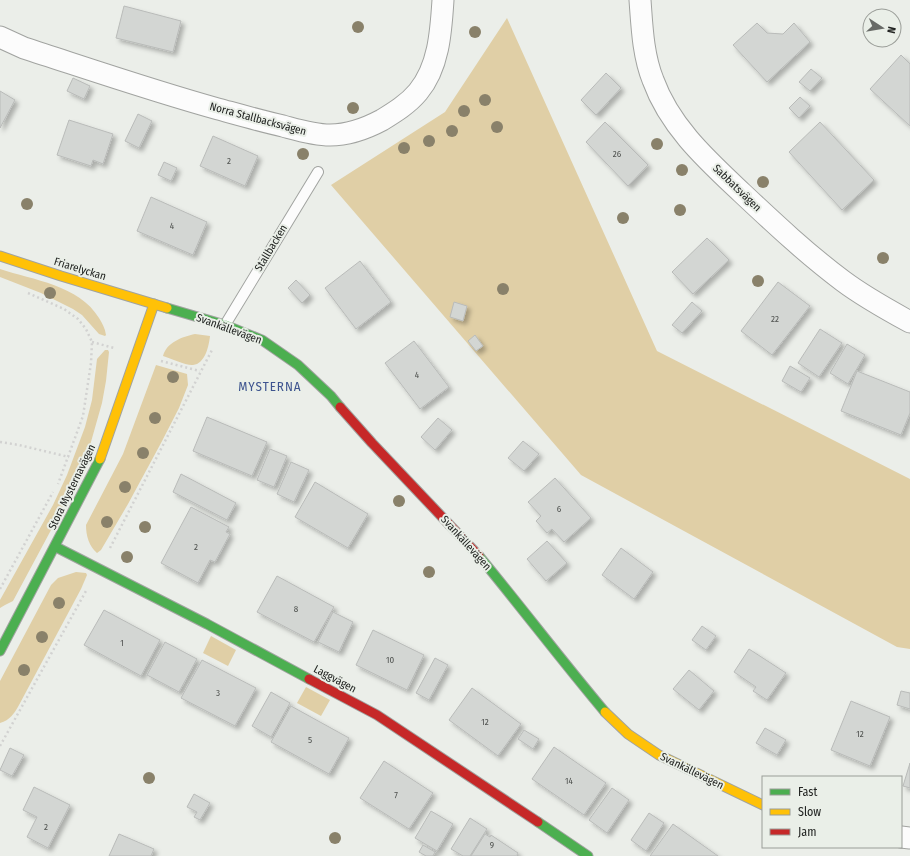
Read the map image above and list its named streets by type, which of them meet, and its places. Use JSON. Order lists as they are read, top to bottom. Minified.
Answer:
{"streets":{"street":["Norra Stallbacksvägen","Sabbatsvägen","Friarelyckan","Svankällevägen","Stora Mysternavägen","Laggvägen"],"lane":["Stallbacken"]},"crossings":[["Stallbacken","Svankällevägen"],["Friarelyckan","Svankällevägen"],["Friarelyckan","Stora Mysternavägen"],["Svankällevägen","Stora Mysternavägen"],["Stora Mysternavägen","Laggvägen"]],"districts":["MYSTERNA"],"house_numbers":["26","2","4","22","4","6","2","8","1","10","3","12","12","5","14","7","2","9"],"legend":["Fast","Slow","Jam"],"north":"right"}
